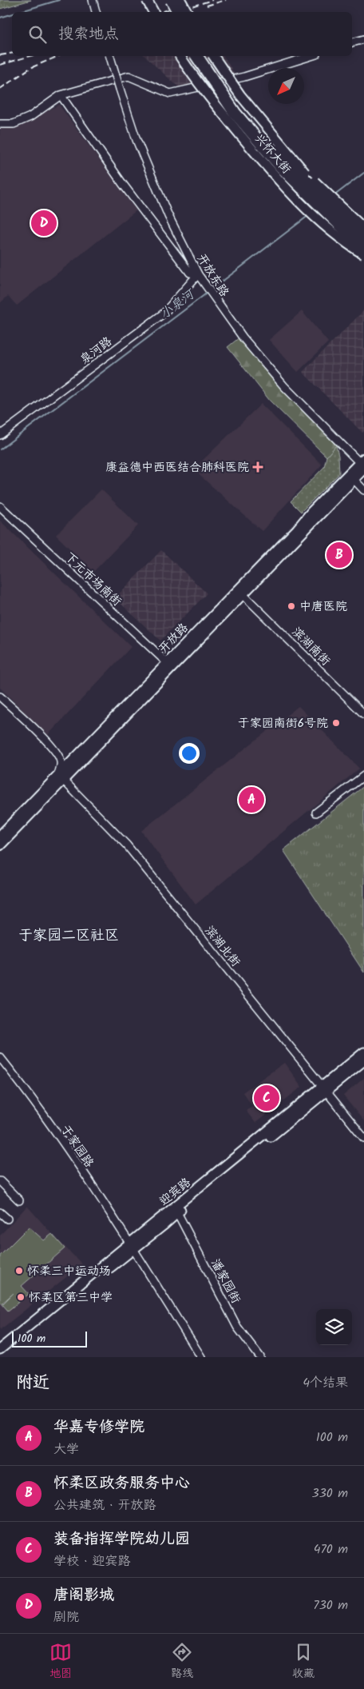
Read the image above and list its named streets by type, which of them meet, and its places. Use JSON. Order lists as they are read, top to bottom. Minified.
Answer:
{"streets":{"main road":["兴怀大街","开放路","迎宾路"],"street":["开放东路","泉河路","下元市场南街","滨湖南街","滨湖北街","于家园路","潘家园街"]},"crossings":[["开放东路","泉河路"],["开放东路","开放路"],["下元市场南街","开放路"],["开放路","滨湖南街"],["开放路","滨湖北街"],["滨湖北街","迎宾路"],["于家园路","迎宾路"],["迎宾路","潘家园街"]],"districts":["于家园二区社区"],"water":["小泉河"],"places":{"health":["康益德中西医结合肺科医院"],"other":["中唐医院","于家园南街6号院","怀柔三中运动场","怀柔区第三中学"]},"scale_bar":"100 m","north":"bottom left","page":{"search":"搜索地点","pins":["D","B","A","C"],"scale":"100 m","heading":["附近","4个结果"],"list":[{"mark":"A","name":"华嘉专修学院","note":"大学","value":"100 m"},{"mark":"B","name":"怀柔区政务服务中心","note":"公共建筑 · 开放路","value":"330 m"},{"mark":"C","name":"装备指挥学院幼儿园","note":"学校 · 迎宾路","value":"470 m"},{"mark":"D","name":"唐阁影城","note":"剧院","value":"730 m"}],"nav":["地图","路线","收藏"]}}
